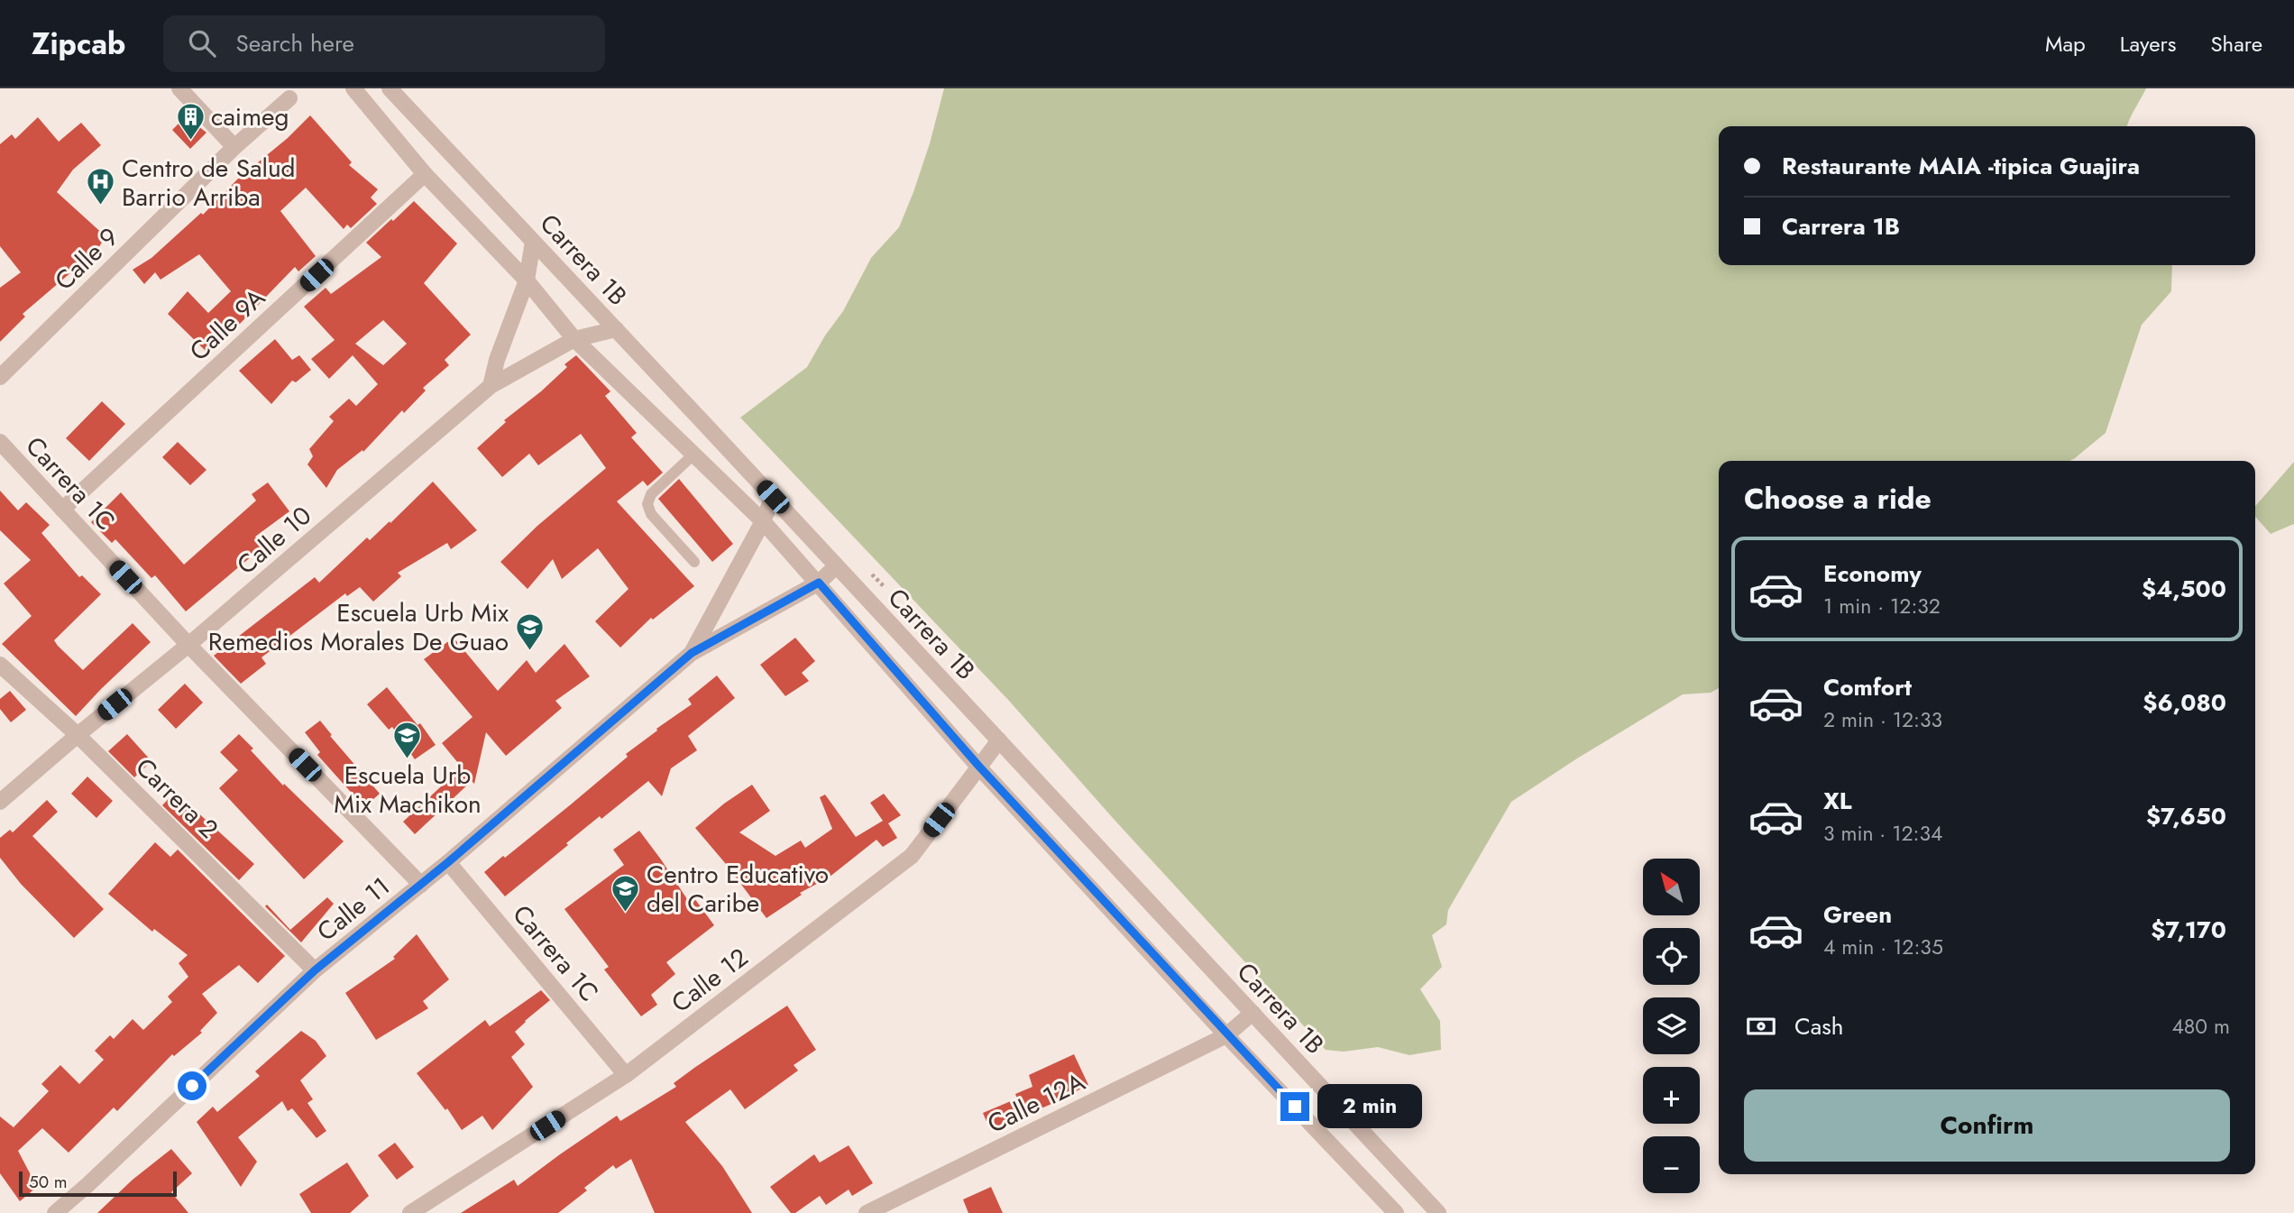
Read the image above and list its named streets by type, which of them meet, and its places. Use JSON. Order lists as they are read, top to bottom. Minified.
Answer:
{"streets":{"street":["Calle 9","Carrera 1B","Calle 9A","Carrera 1C","Calle 10","Carrera 2","Calle 11","Calle 12","Calle 12A"]},"crossings":[["Carrera 1B","Calle 9A"],["Carrera 1B","Calle 10"],["Carrera 1B","Calle 12"],["Carrera 1B","Calle 12A"],["Calle 9A","Carrera 1C"],["Carrera 1C","Calle 10"],["Carrera 1C","Calle 11"],["Carrera 1C","Calle 12"],["Calle 10","Carrera 2"],["Carrera 2","Calle 11"]],"places":{"building":["caimeg"],"hospital":["Centro de Salud Barrio Arriba"],"school or university":["Escuela Urb Mix Remedios Morales De Guao","Escuela Urb Mix Machikon","Centro Educativo del Caribe"]},"scale_bar":"50 m","north":"top left","page":{"header":"Zipcab","search":"Search here","nav":["Map","Layers","Share"],"banner":["Restaurante MAIA -tipica Guajira","Carrera 1B"],"heading":"Choose a ride","list":[{"name":"Economy","note":"1 min · 12:32","value":"$4,500"},{"name":"Comfort","note":"2 min · 12:33","value":"$6,080"},{"name":"XL","note":"3 min · 12:34","value":"$7,650"},{"name":"Green","note":"4 min · 12:35","value":"$7,170"}],"map_buttons":["+","−"],"pay":["Cash","480 m"],"buttons":"Confirm","bubble":"2 min","scale":"50 m"}}
